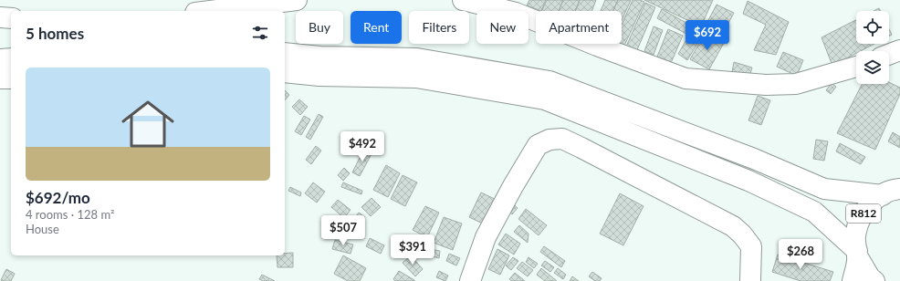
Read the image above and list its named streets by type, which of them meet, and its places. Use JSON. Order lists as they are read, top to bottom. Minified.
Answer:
{"streets":{"main road":["R812"]},"page":{"chip":["Buy","Rent","Filters","New","Apartment"],"heading":"5 homes","price":["$692","$492","$507","$391","$268"],"list":[{"name":"$692/mo","note":"4 rooms · 128 m² · House"}]}}
